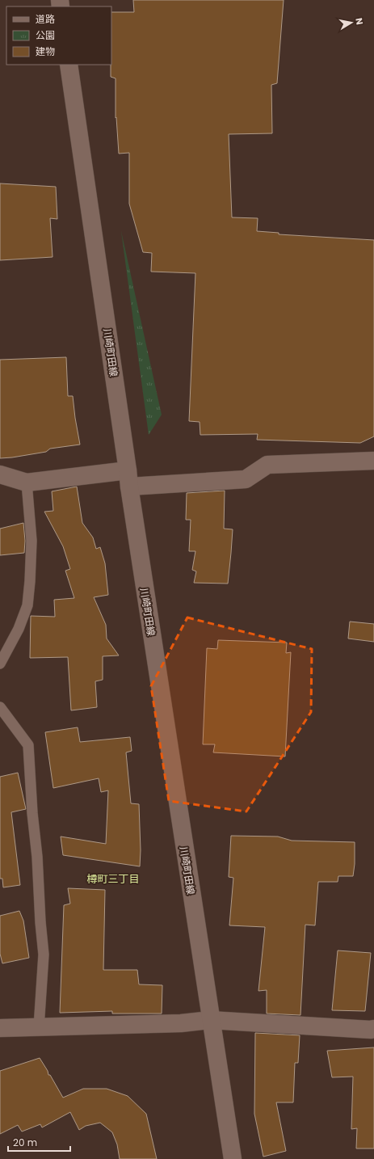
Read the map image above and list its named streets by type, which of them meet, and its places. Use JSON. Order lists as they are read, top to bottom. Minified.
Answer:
{"streets":{"main road":["川崎町田線"]},"districts":["樽町三丁目"],"legend":["道路","公園","建物"],"scale_bar":"20 m","north":"right"}
